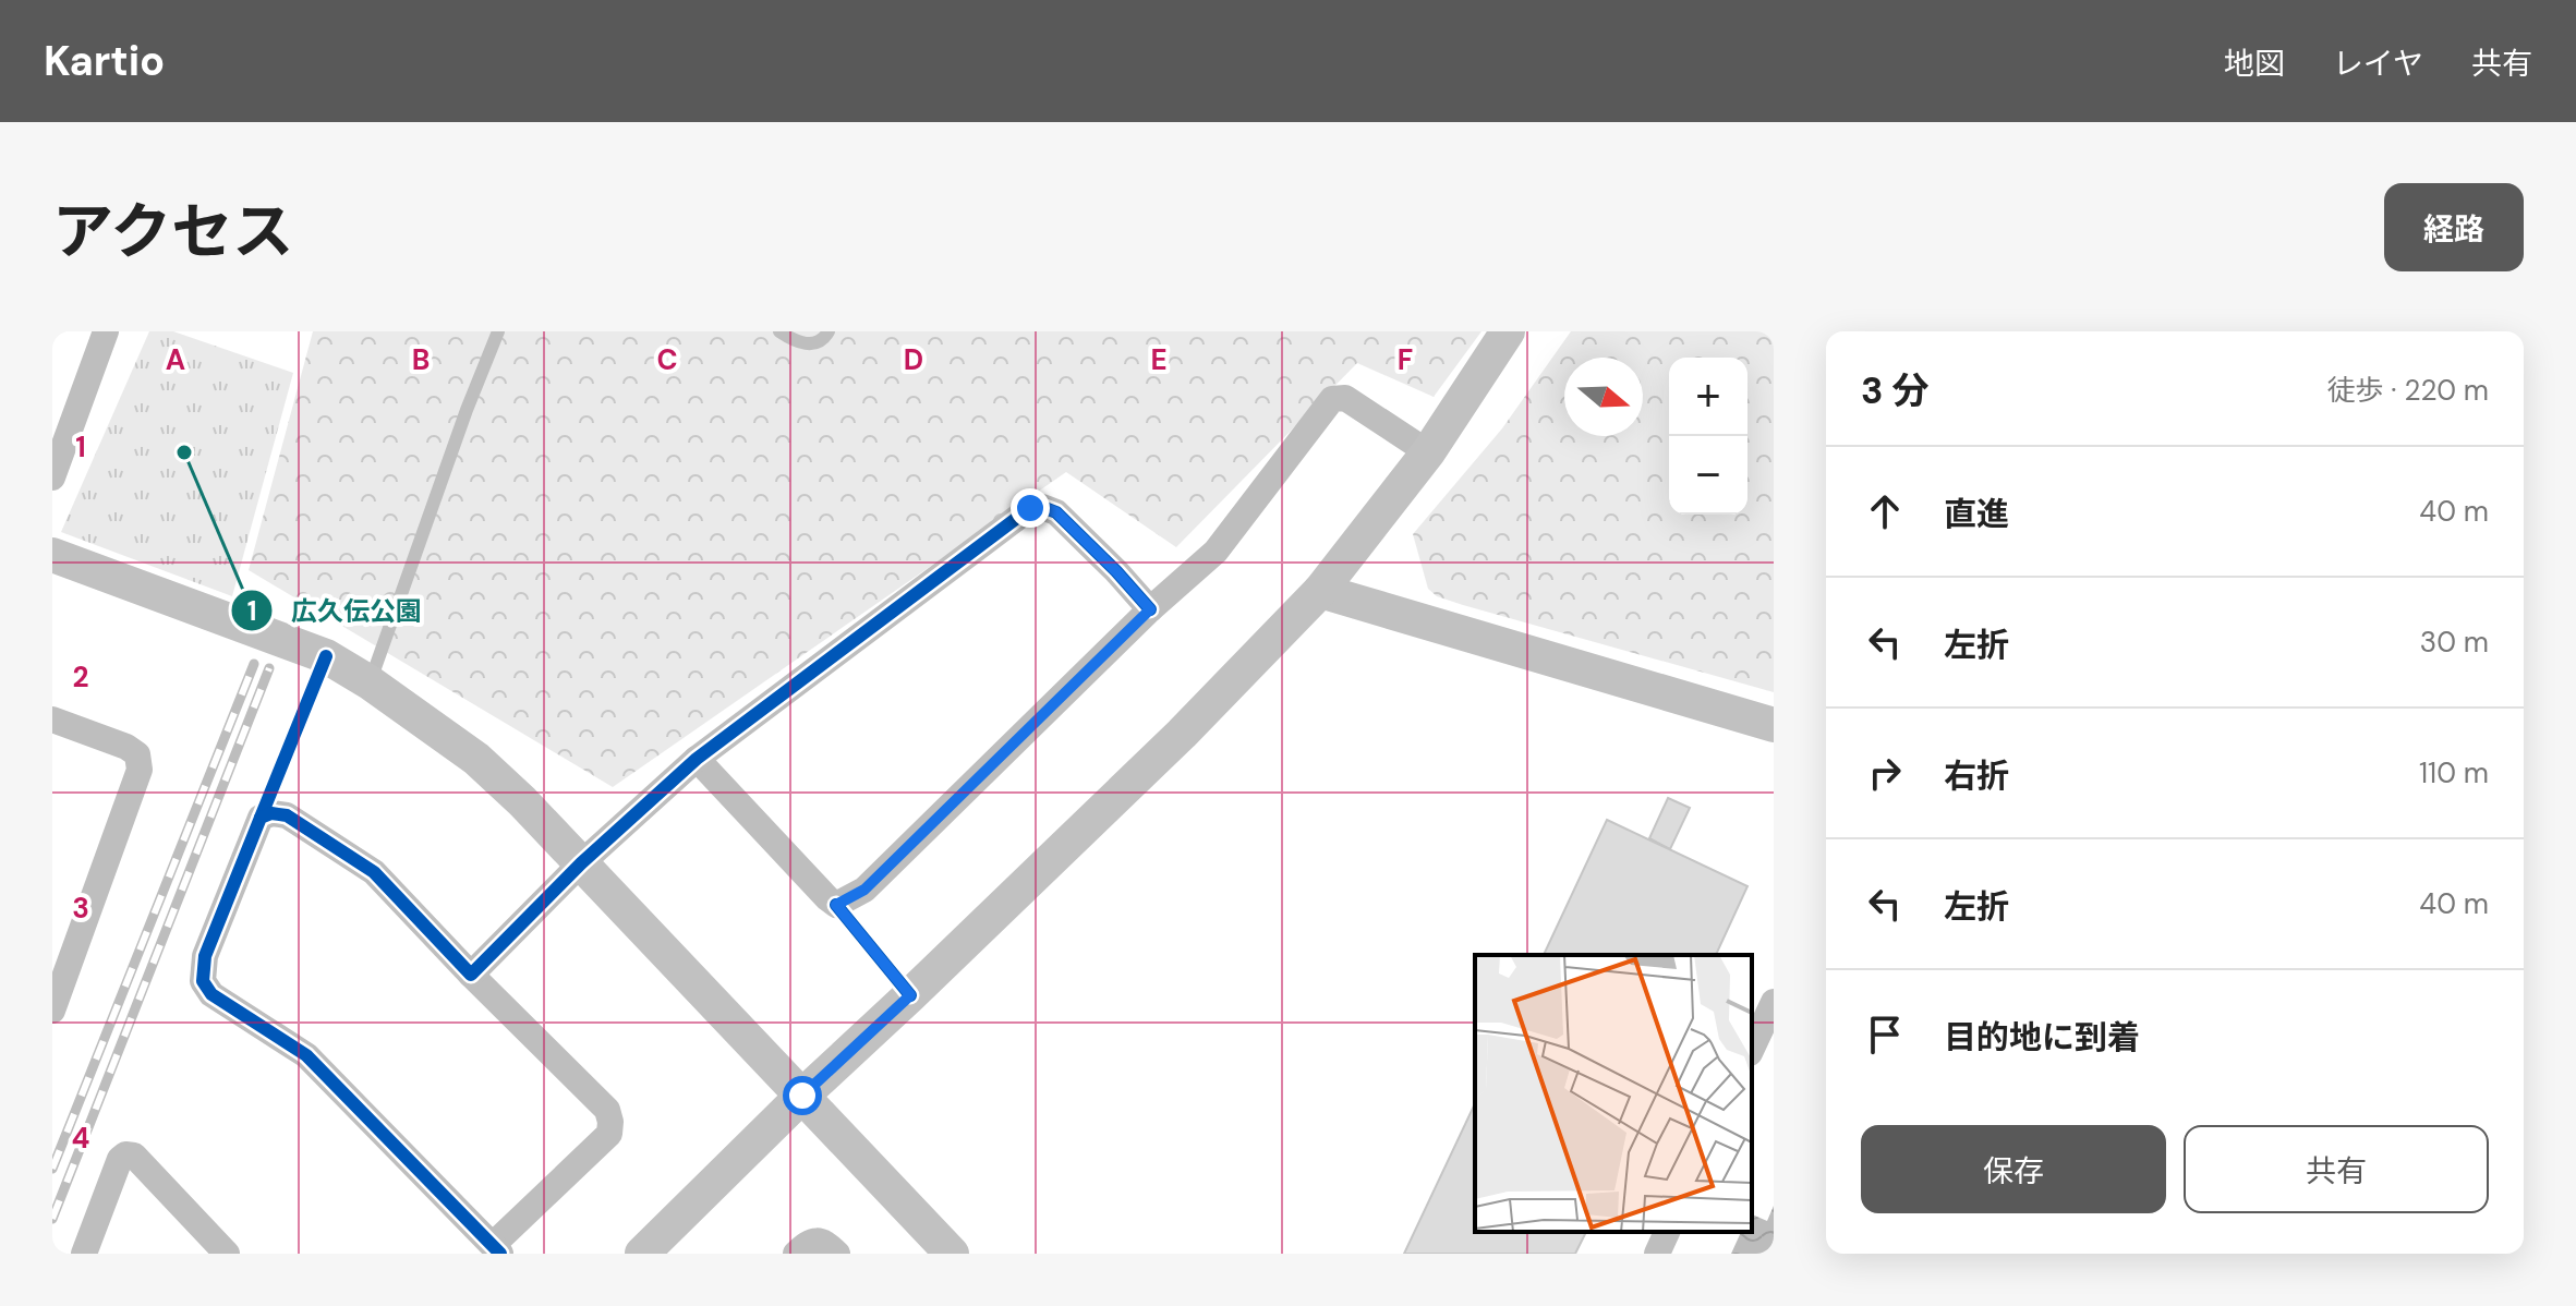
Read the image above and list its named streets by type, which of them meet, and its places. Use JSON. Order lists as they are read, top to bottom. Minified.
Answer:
{"places":["広久伝公園"],"north":"right","page":{"header":"Kartio","nav":["地図","レイヤ","共有"],"title":"アクセス","buttons":["経路",["保存","共有"]],"heading":["3 分","徒歩 · 220 m"],"map_buttons":["+","−"],"list":[["直進","40 m"],["左折","30 m"],["右折","110 m"],["左折","40 m"],"目的地に到着"]},"grid":{"columns":["A","B","C","D","E","F"],"rows":["1","2","3","4"]}}
